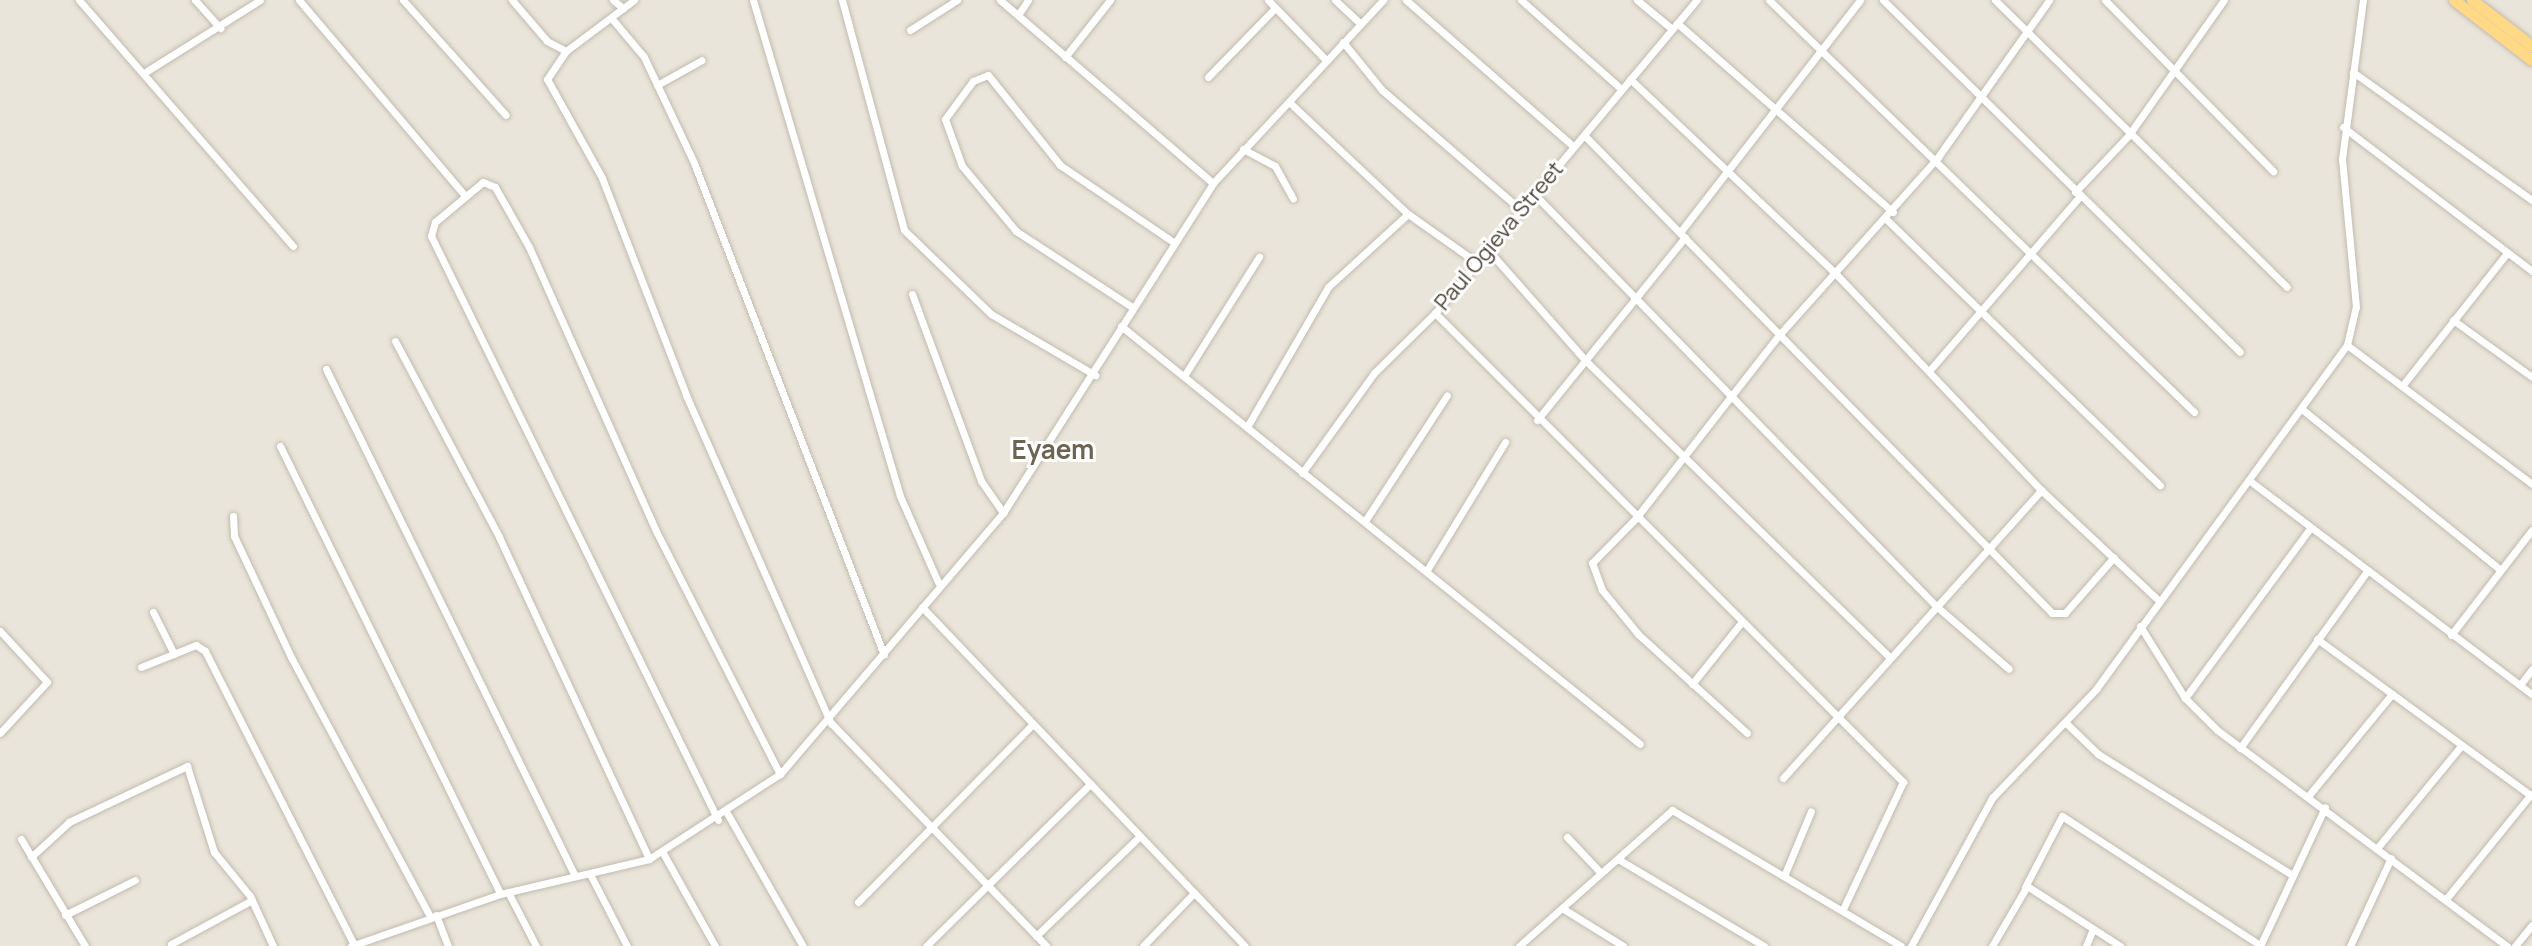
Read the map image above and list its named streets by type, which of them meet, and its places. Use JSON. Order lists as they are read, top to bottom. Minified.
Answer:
{"streets":{"street":["Paul Ogieva Street"]},"districts":["Eyaem"]}
